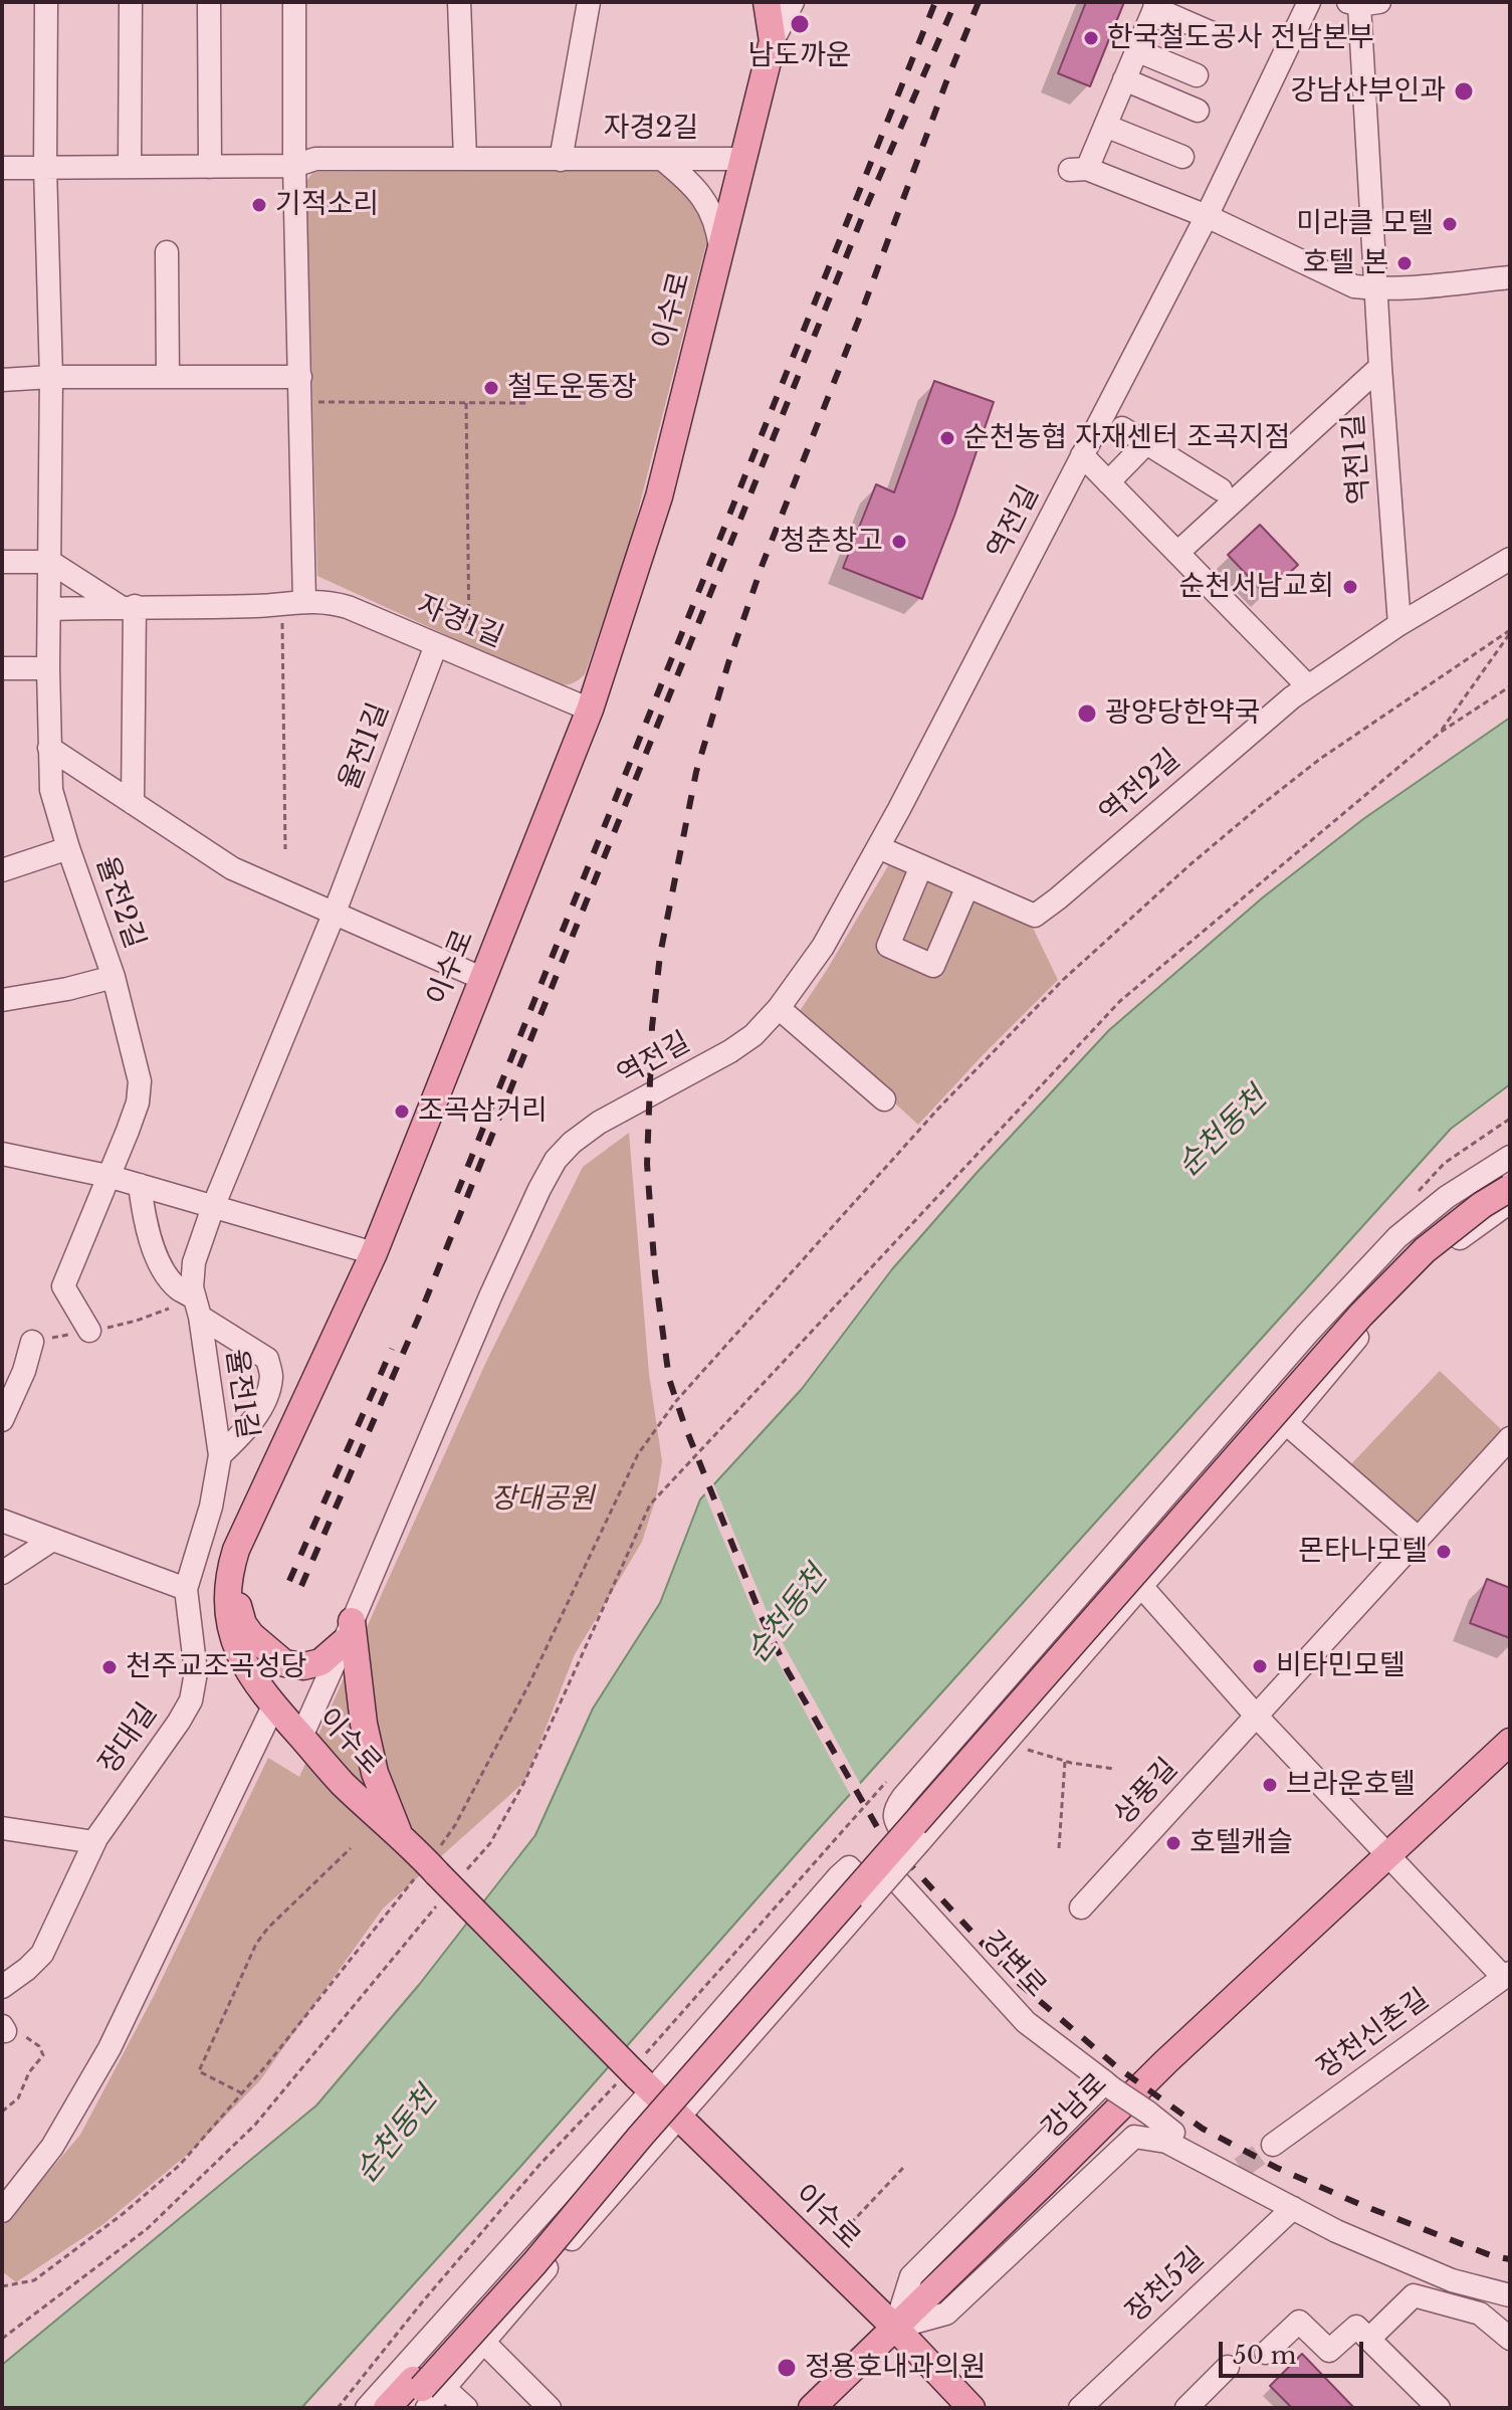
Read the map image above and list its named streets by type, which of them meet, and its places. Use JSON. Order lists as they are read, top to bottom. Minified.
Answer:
{"streets":{"main road":["이수로","강남로"],"street":["자경2길","역전1길","역전길","자경1길","율전1길","역전2길","율전2길","장대길","상풍길","강변로","장천신촌길","장천5길"]},"crossings":[["자경2길","이수로"],["이수로","역전길"],["이수로","자경1길"],["이수로","강남로"],["역전1길","역전2길"],["역전길","역전2길"],["자경1길","율전1길"],["자경1길","율전2길"],["율전1길","장대길"]],"water":["순천동천"],"parks":["장대공원"],"places":["남도까운","한국철도공사 전남본부","강남산부인과","기적소리","미라클 모텔","호텔 본","철도운동장","순천농협 자재센터 조곡지점","청춘창고","순천서남교회","광양당한약국","조곡삼거리","몬타나모텔","비타민모텔","천주교조곡성당","브라운호텔","호텔캐슬","정용호내과의원"],"scale_bar":"50 m"}
